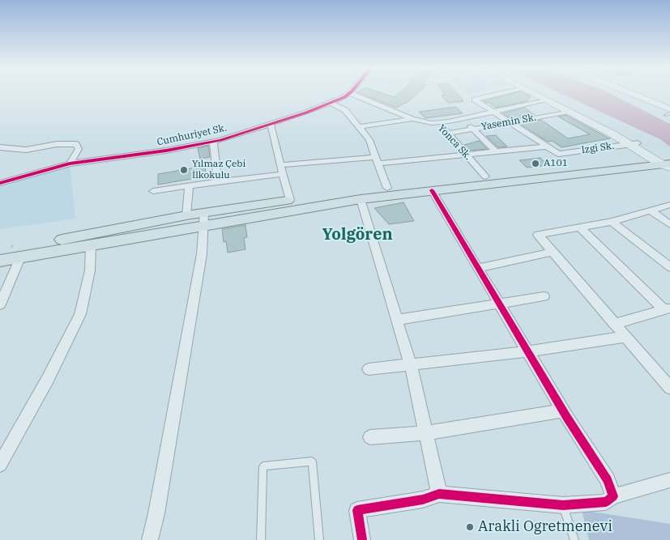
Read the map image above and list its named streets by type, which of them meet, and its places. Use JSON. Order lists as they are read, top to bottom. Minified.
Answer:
{"streets":{"street":["Yasemin Sk.","Cumhuriyet Sk.","Yonca Sk.","Izgi Sk."]},"crossings":[["Yasemin Sk.","Yonca Sk."],["Cumhuriyet Sk.","Yonca Sk."]],"districts":["Yolgören"],"places":["A101","Yılmaz Çebi İlkokulu","Arakli Ogretmenevi"]}
